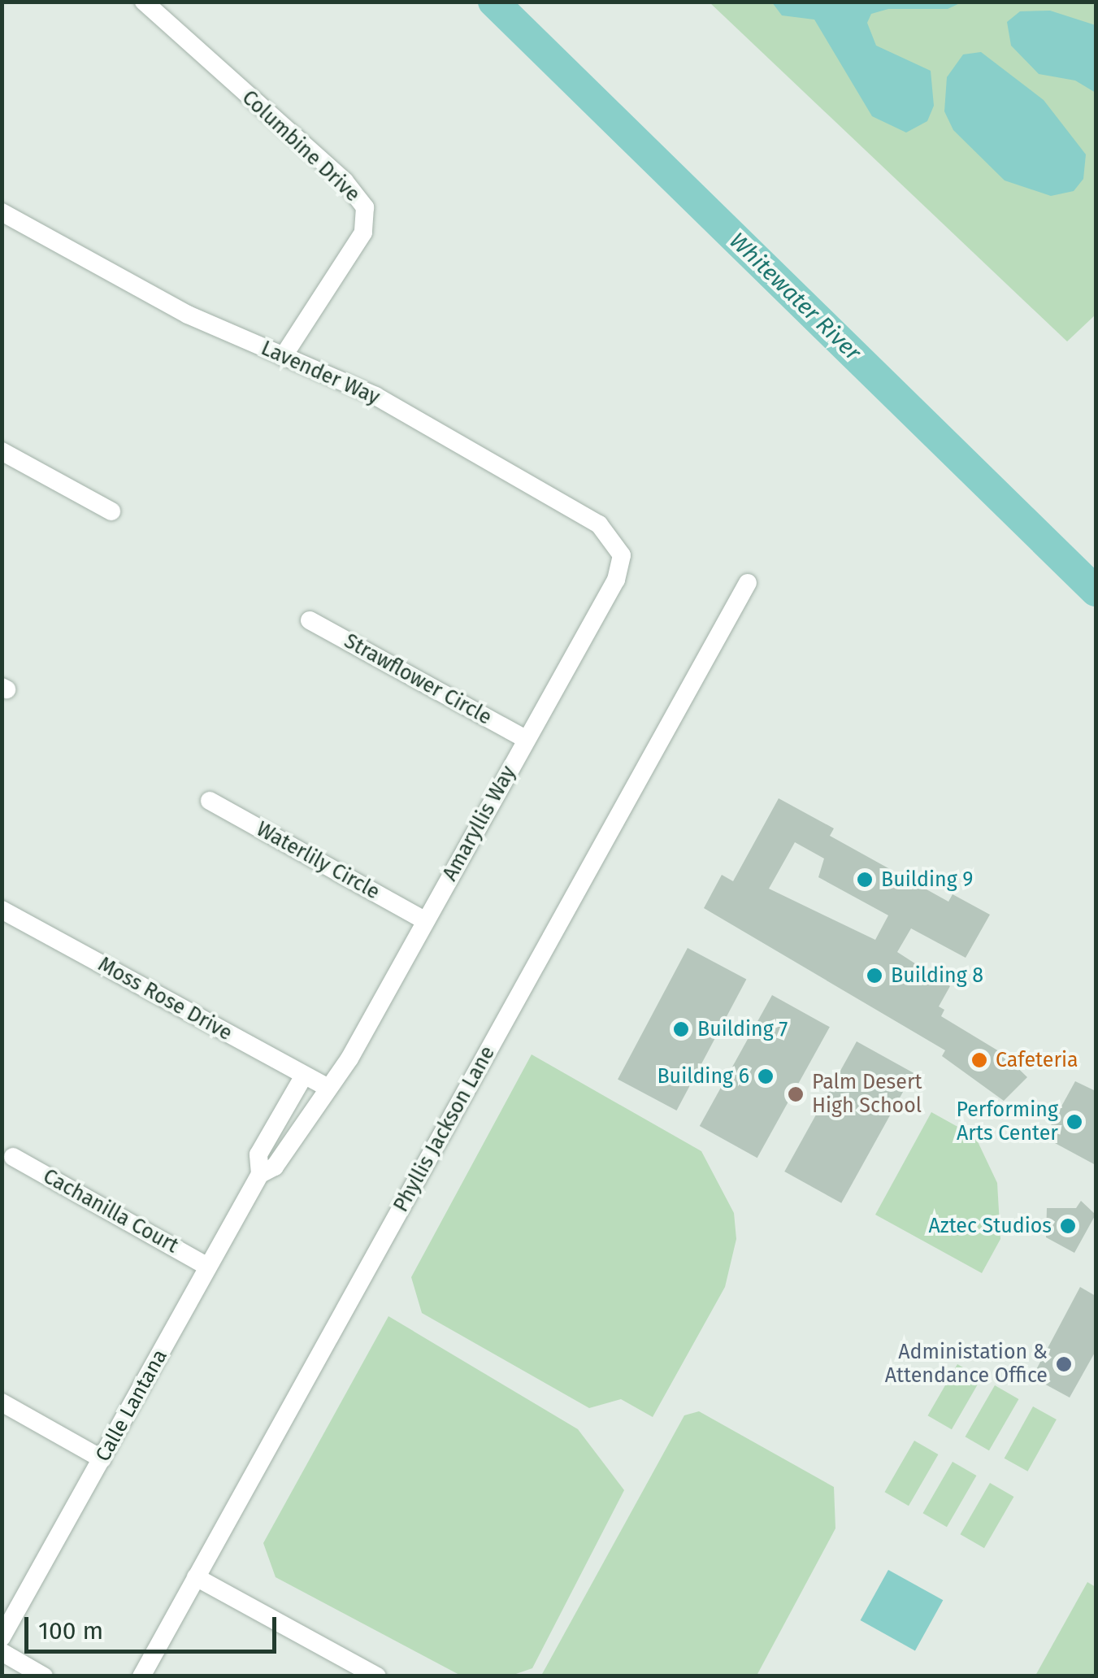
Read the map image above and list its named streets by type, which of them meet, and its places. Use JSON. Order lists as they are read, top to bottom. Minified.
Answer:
{"streets":{"street":["Columbine Drive","Lavender Way","Strawflower Circle","Amaryllis Way","Waterlily Circle","Moss Rose Drive","Phyllis Jackson Lane","Cachanilla Court","Calle Lantana"]},"crossings":[["Columbine Drive","Lavender Way"],["Lavender Way","Amaryllis Way"],["Strawflower Circle","Amaryllis Way"],["Amaryllis Way","Waterlily Circle"],["Amaryllis Way","Moss Rose Drive"],["Amaryllis Way","Calle Lantana"],["Moss Rose Drive","Calle Lantana"],["Cachanilla Court","Calle Lantana"]],"water":["Whitewater River"],"places":["Building 9","Building 8","Building 7","Cafeteria","Building 6","Palm Desert High School","Performing Arts Center","Aztec Studios","Administation & Attendance Office"],"scale_bar":"100 m"}
